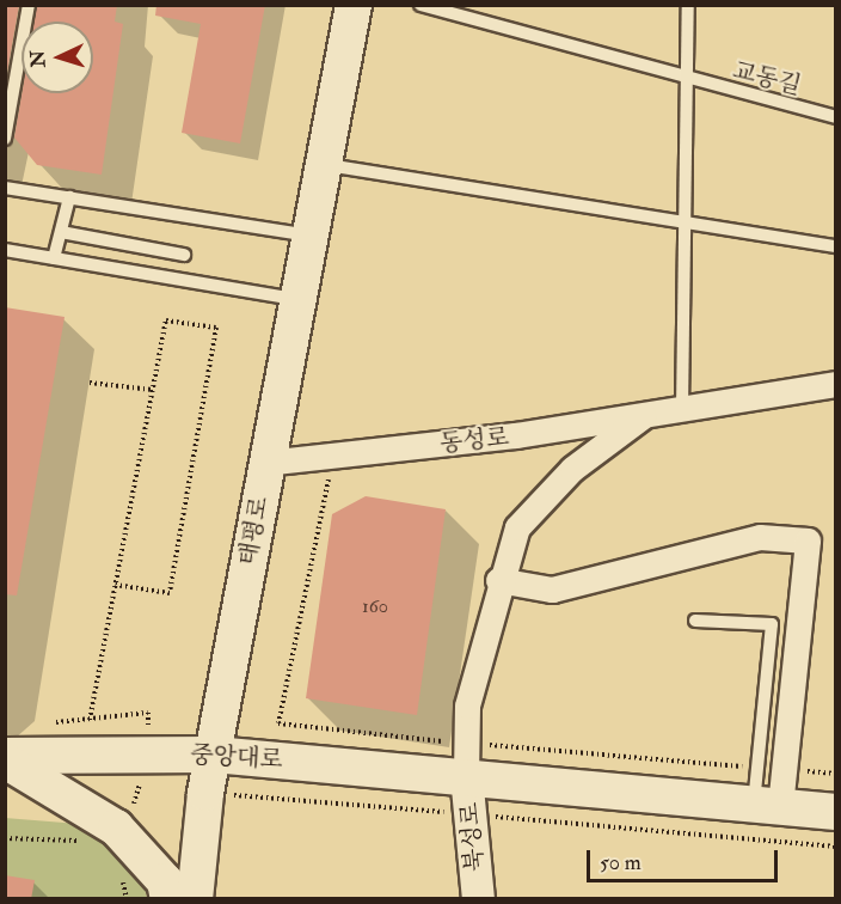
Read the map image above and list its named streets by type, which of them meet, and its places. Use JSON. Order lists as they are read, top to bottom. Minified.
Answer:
{"streets":{"main road":["태평로","중앙대로"],"street":["동성로","북성로"],"lane":["교동길"]},"crossings":[["동성로","태평로"],["태평로","중앙대로"],["중앙대로","북성로"]],"house_numbers":["160"],"scale_bar":"50 m","north":"left"}
